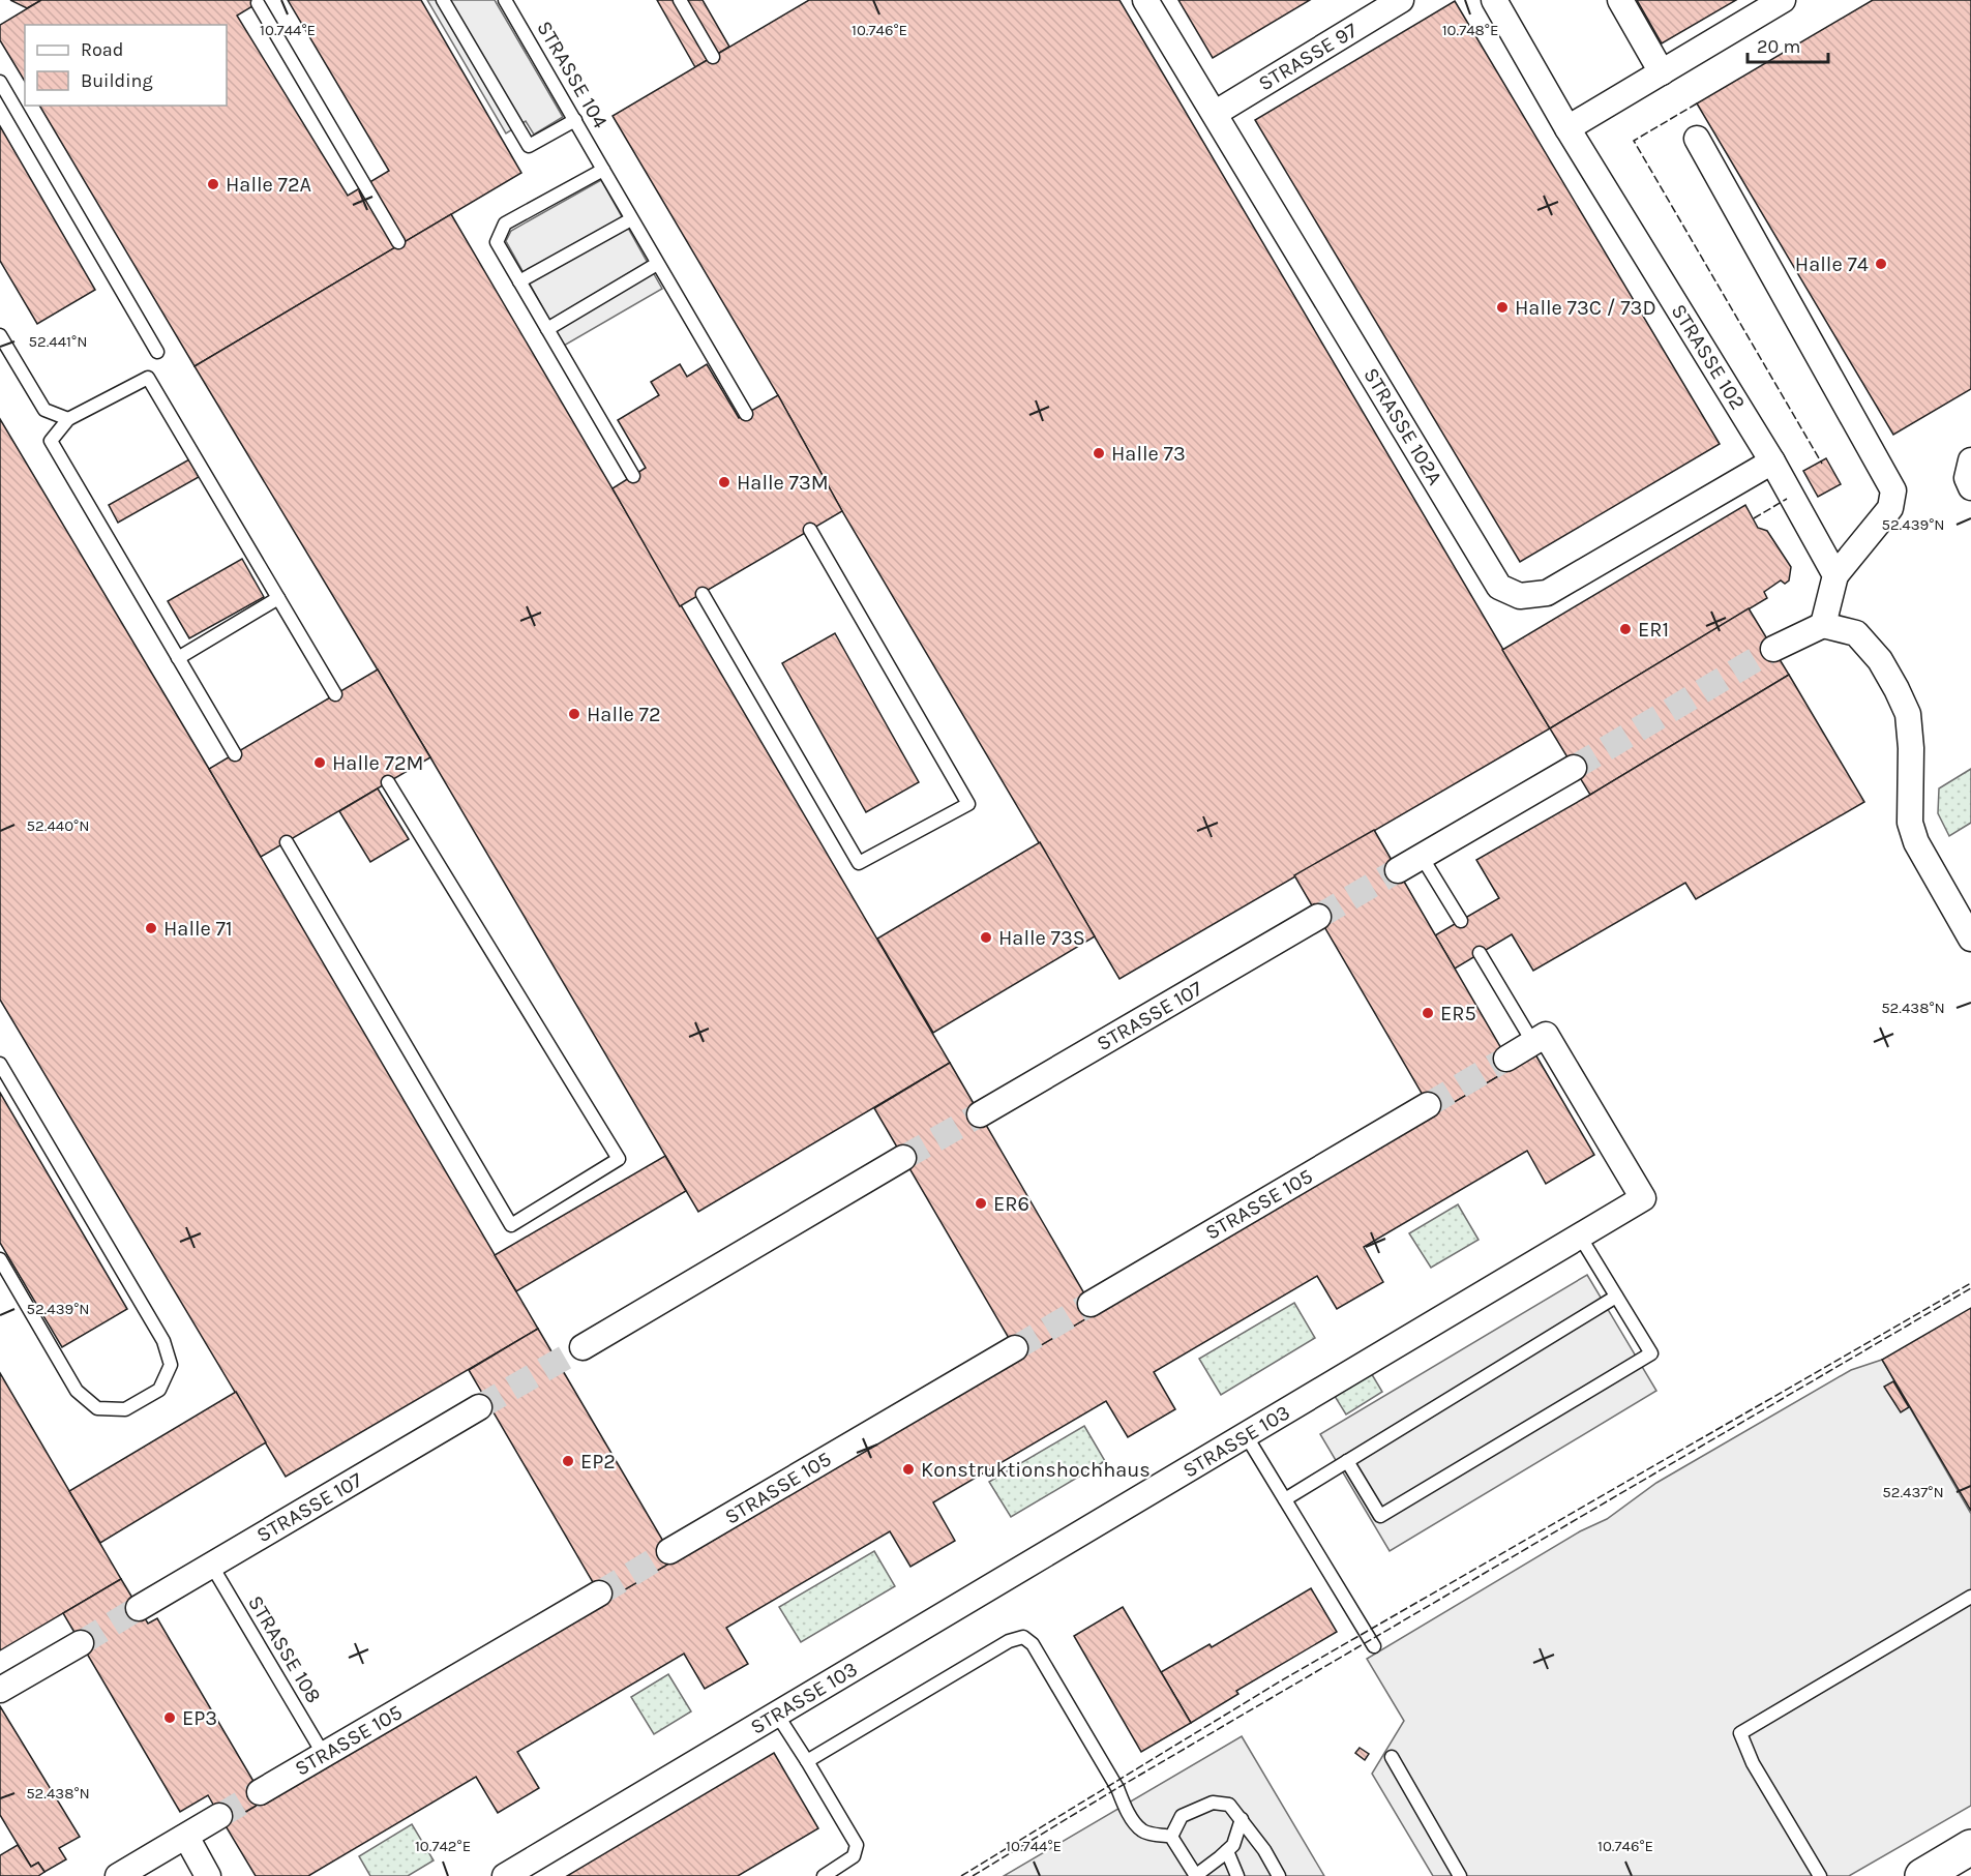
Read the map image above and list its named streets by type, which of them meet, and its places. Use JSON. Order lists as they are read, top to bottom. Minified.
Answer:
{"streets":{"street":["STRASSE 97","STRASSE 102","STRASSE 102A","STRASSE 107","STRASSE 105","STRASSE 103"],"lane":["STRASSE 104","STRASSE 108"]},"crossings":[["STRASSE 97","STRASSE 102A"],["STRASSE 102","STRASSE 102A"],["STRASSE 107","STRASSE 108"],["STRASSE 105","STRASSE 108"]],"places":["Halle 72A","Halle 74","Halle 73C / 73D","Halle 73","Halle 73M","ER1","Halle 72","Halle 72M","Halle 71","Halle 73S","ER5","ER6","EP2","Konstruktionshochhaus","EP3"],"legend":["Road","Building"],"scale_bar":"20 m","coordinates":["10.744°E","10.746°E","10.748°E","52.441°N","52.439°N","52.440°N","52.438°N","52.437°N","10.742°E"]}
